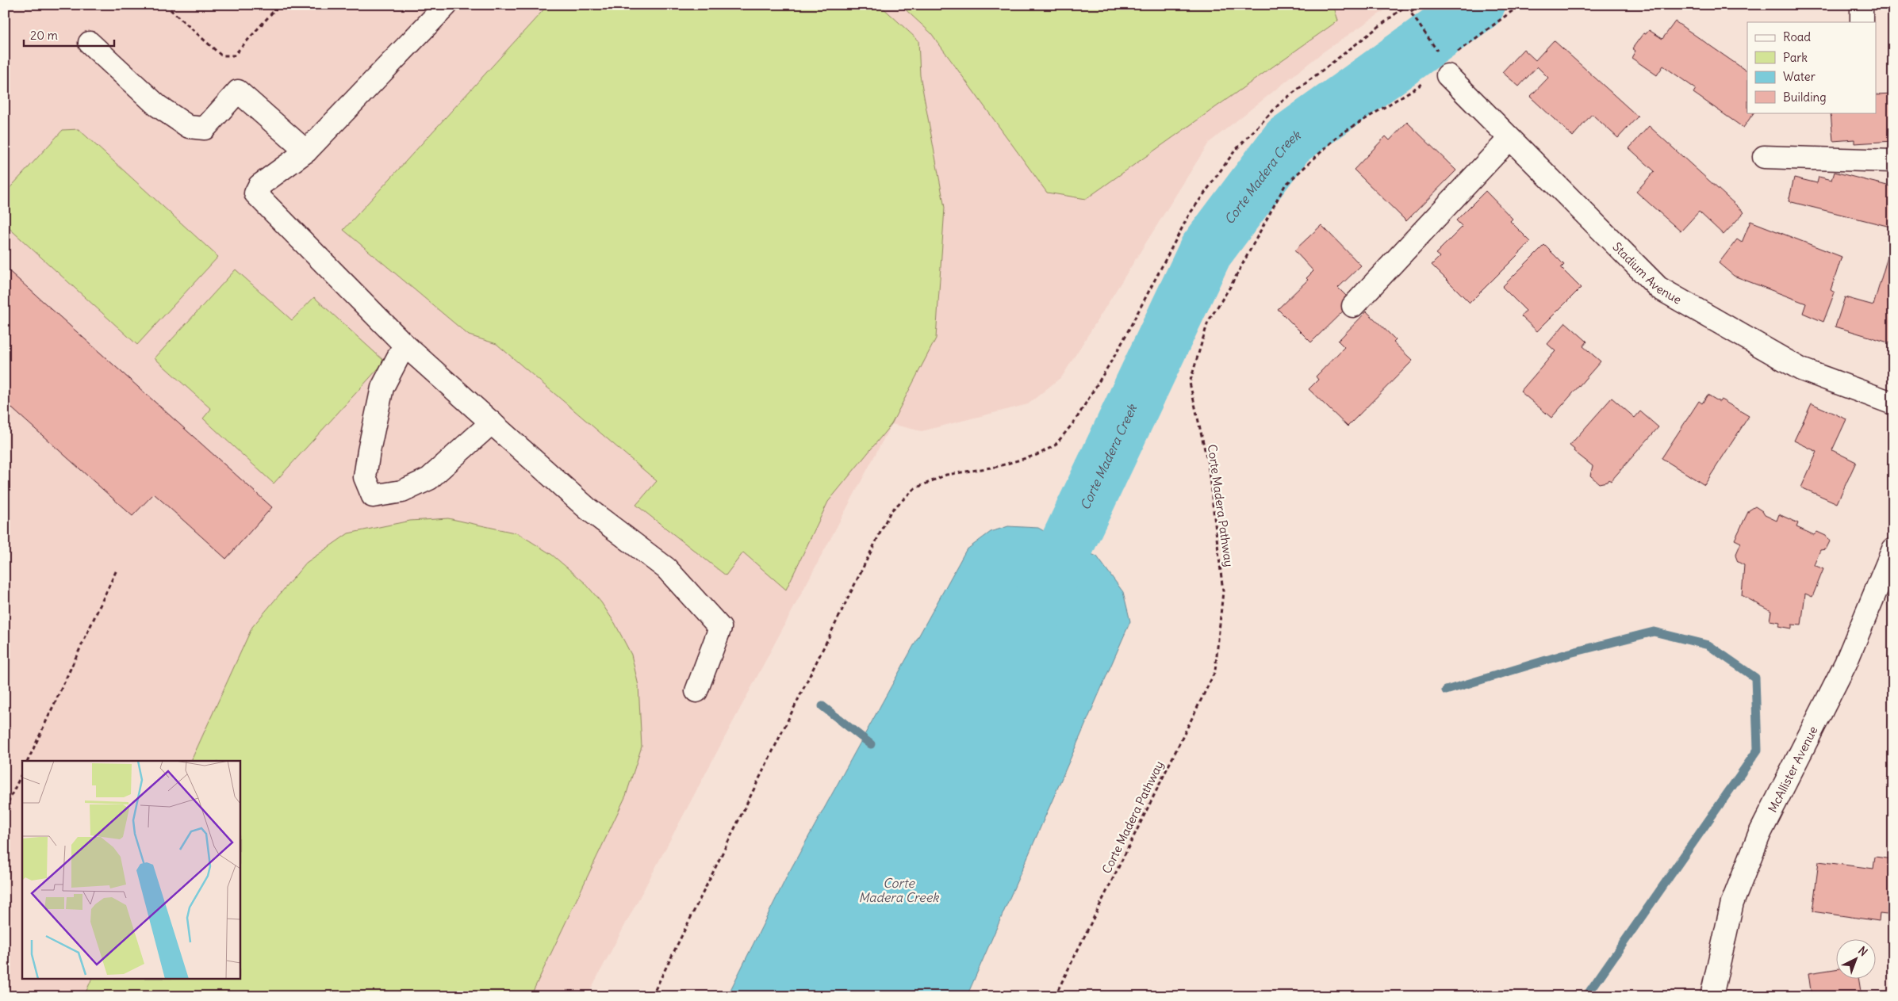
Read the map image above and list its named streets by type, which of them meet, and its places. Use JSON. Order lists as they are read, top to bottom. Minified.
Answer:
{"streets":{"street":["Stadium Avenue","McAllister Avenue"],"path":["Corte Madera Pathway"]},"water":["Corte Madera Creek"],"legend":["Road","Park","Water","Building"],"scale_bar":"20 m","north":"top right"}
